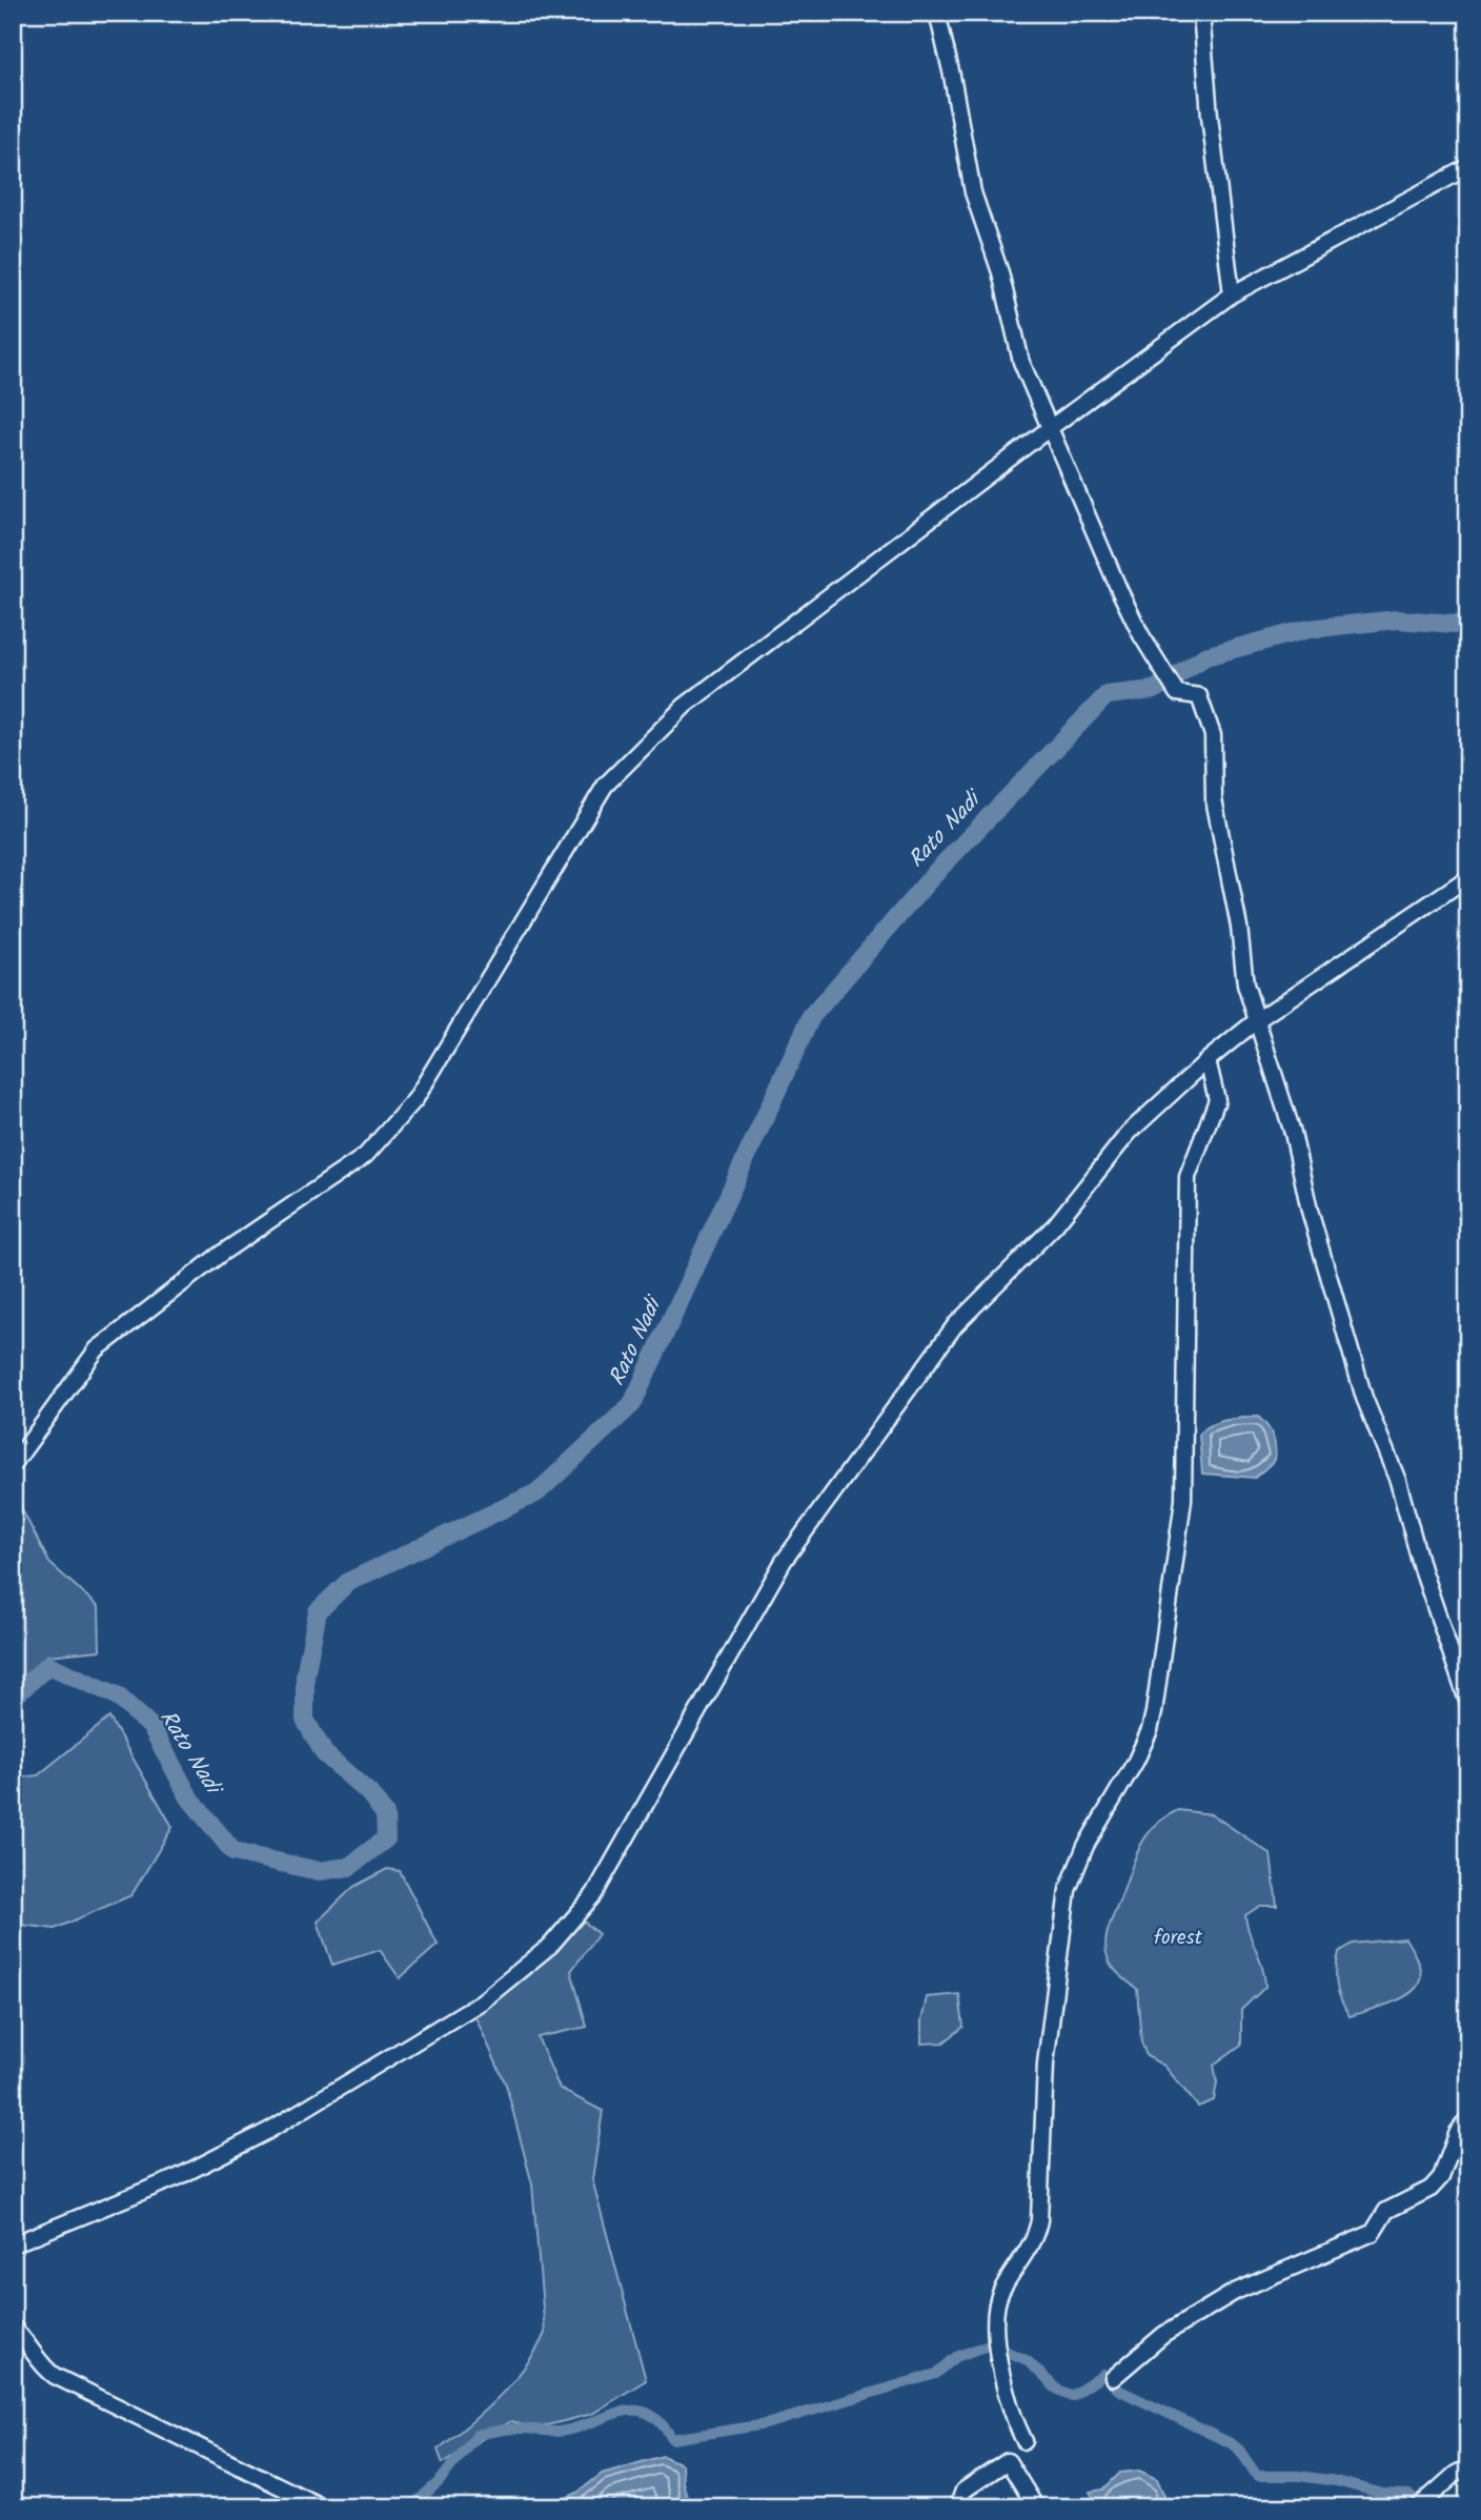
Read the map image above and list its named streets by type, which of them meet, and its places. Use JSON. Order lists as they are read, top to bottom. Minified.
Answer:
{"water":["Rato Nadi"],"parks":["forest"]}
